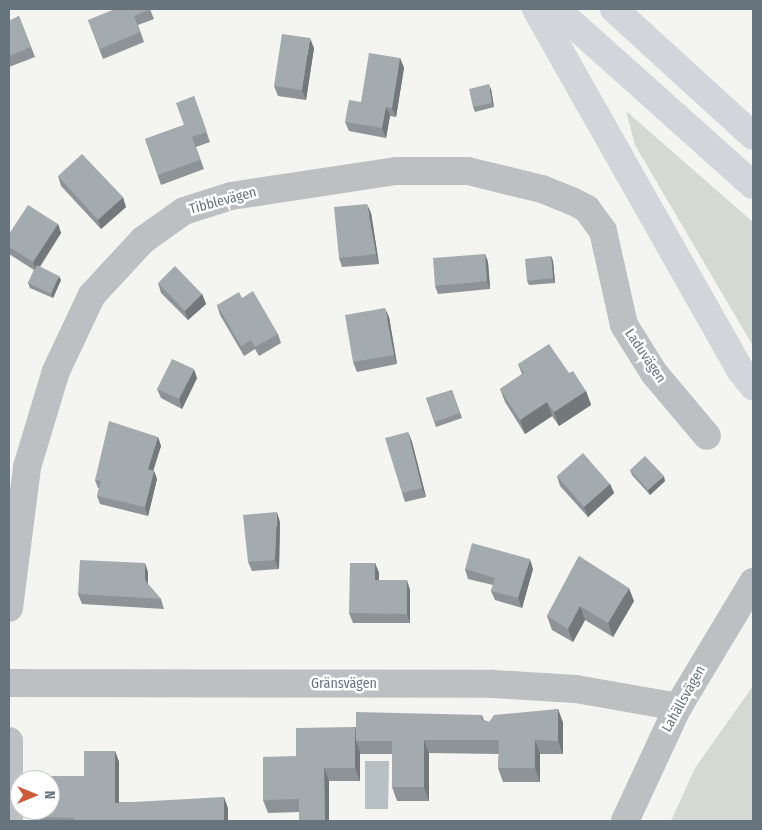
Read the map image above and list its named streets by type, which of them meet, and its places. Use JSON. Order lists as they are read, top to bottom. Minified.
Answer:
{"streets":{"street":["Tibblevägen","Laduvägen","Gränsvägen","Lahällsvägen"]},"crossings":[["Tibblevägen","Laduvägen"],["Gränsvägen","Lahällsvägen"]],"north":"right"}
